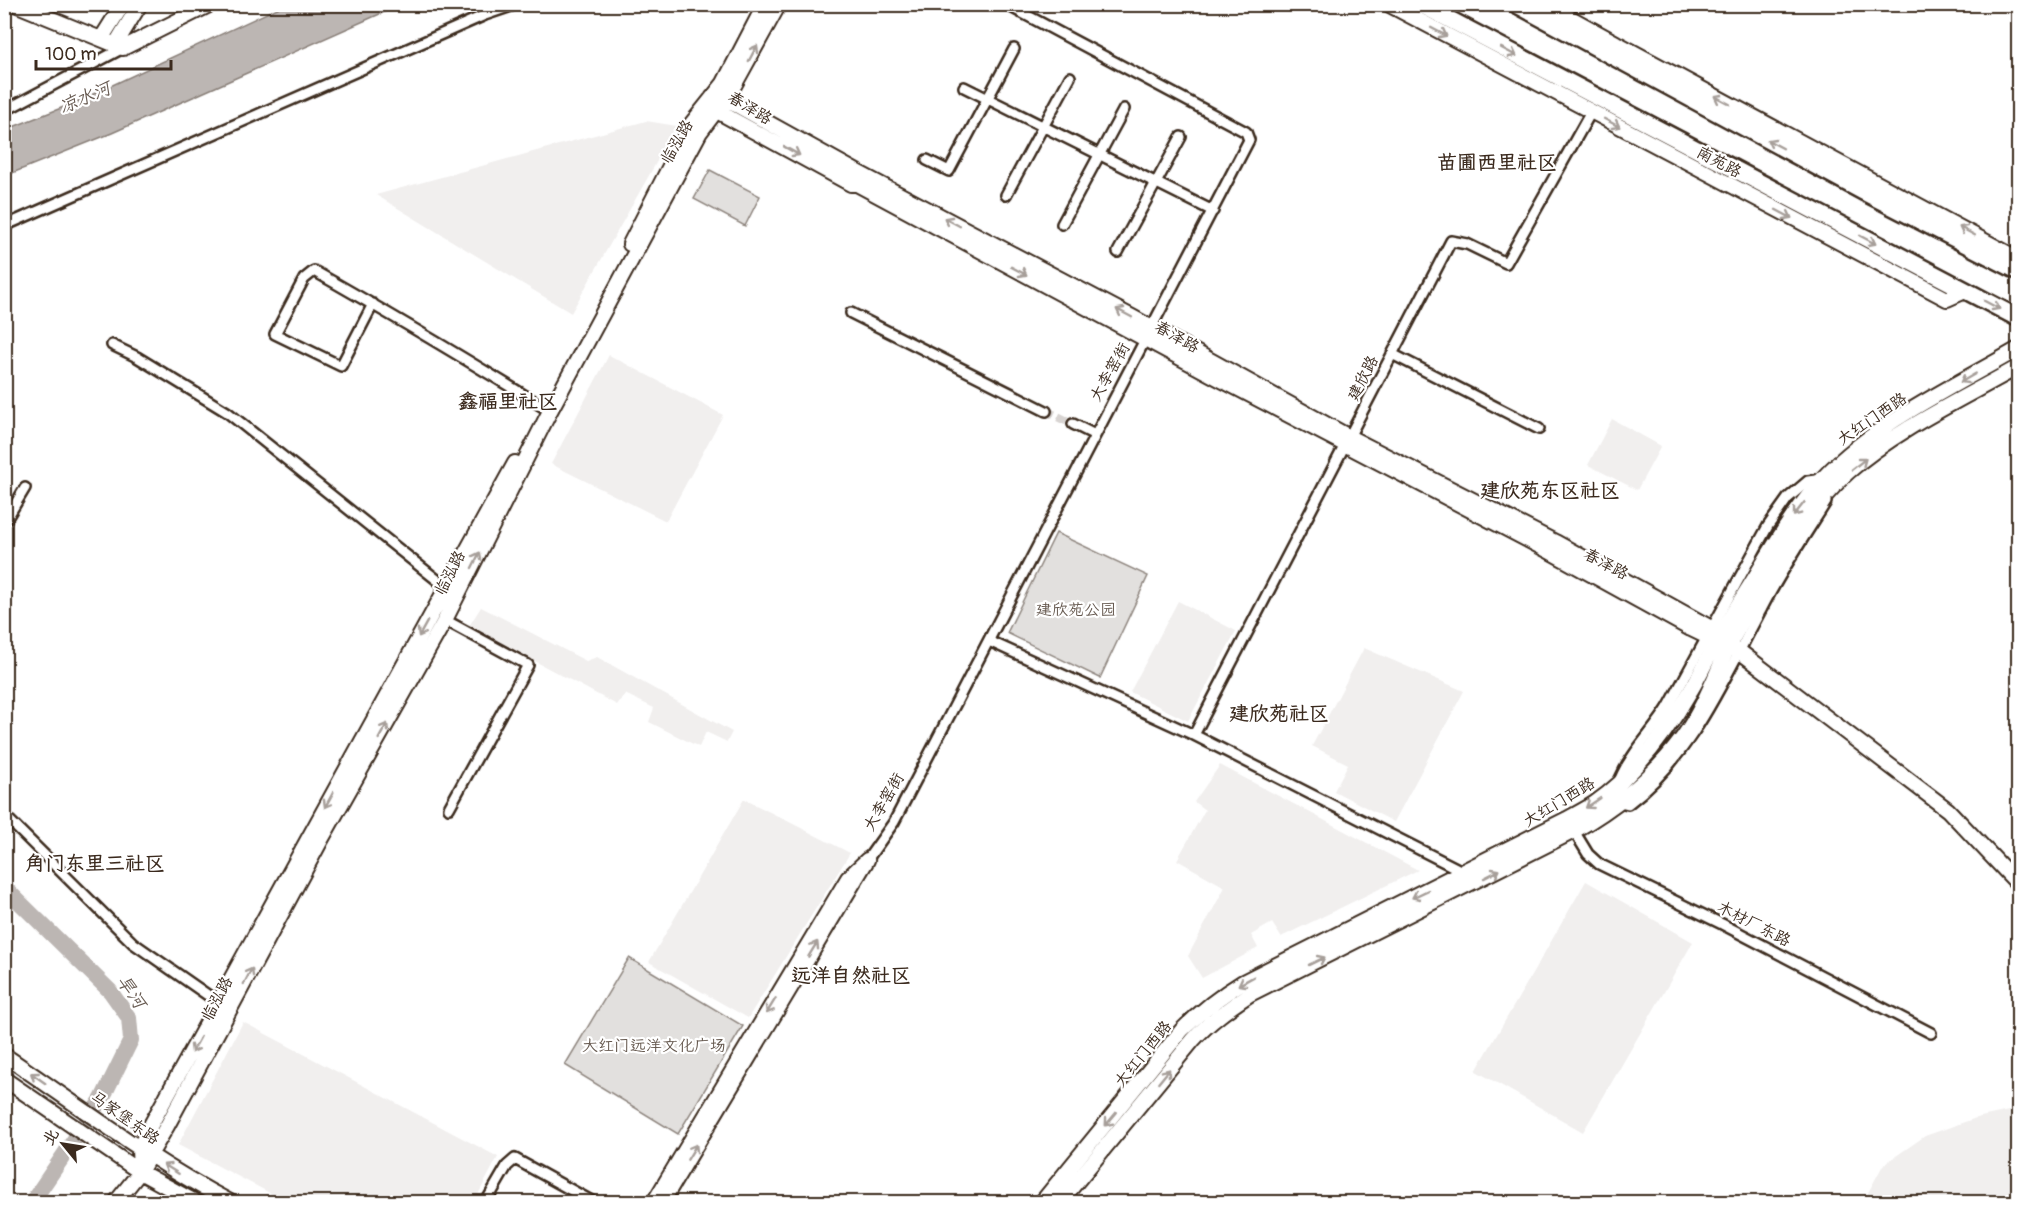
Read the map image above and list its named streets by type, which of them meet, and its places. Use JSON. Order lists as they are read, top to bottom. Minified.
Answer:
{"streets":{"highway":["南苑路"],"main road":["春泽路","临泓路","大李窑街","大红门西路","马家堡东路"],"street":["建欣路","木材厂东路"]},"crossings":[["春泽路","临泓路"],["春泽路","大李窑街"],["春泽路","建欣路"],["春泽路","大红门西路"],["临泓路","马家堡东路"],["大红门西路","木材厂东路"]],"districts":["苗圃西里社区","鑫福里社区","建欣苑东区社区","建欣苑社区","角门东里三社区","远洋自然社区"],"water":["凉水河","旱河"],"parks":["建欣苑公园","大红门远洋文化广场"],"scale_bar":"100 m","north":"top left"}
